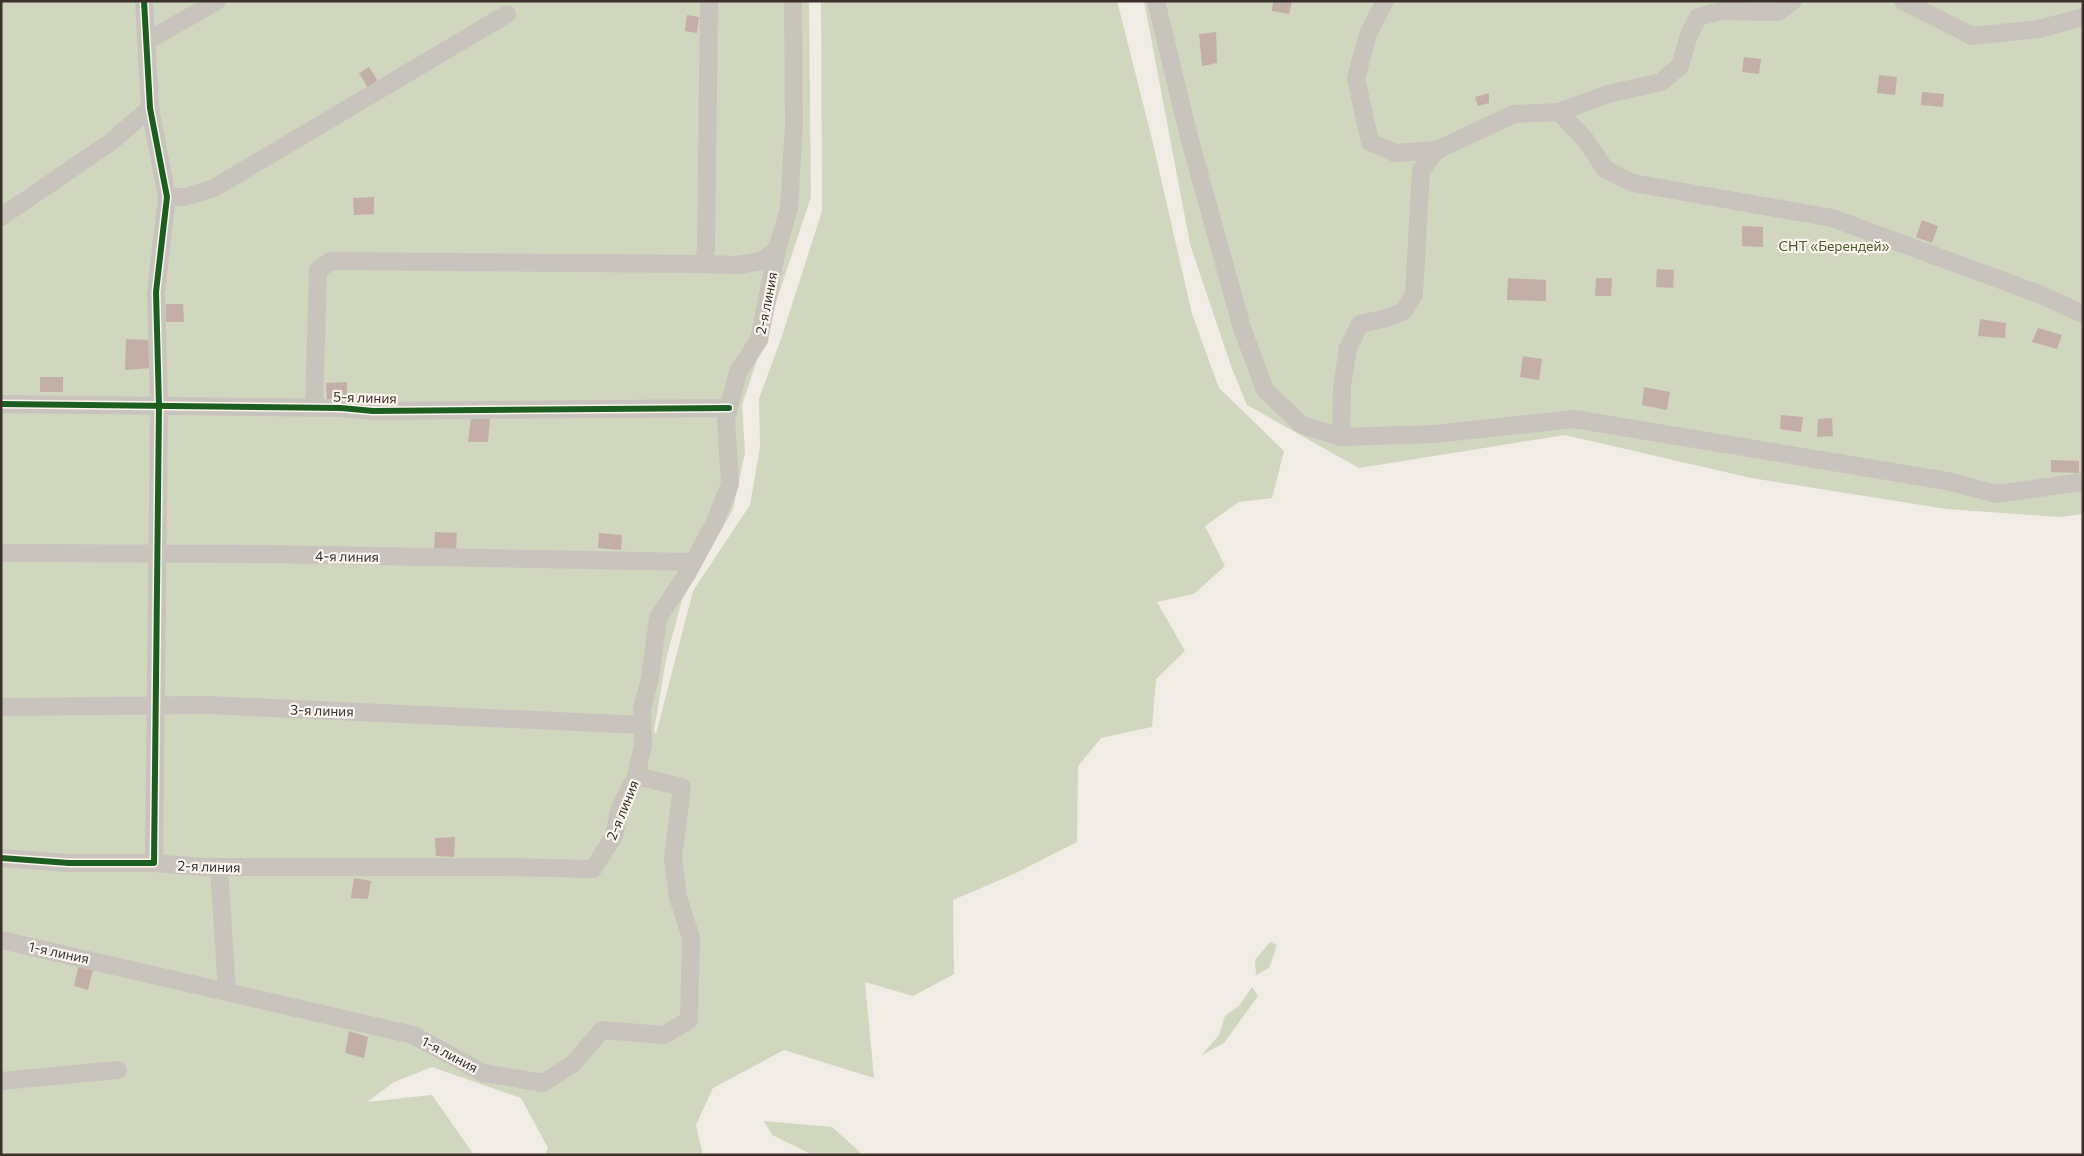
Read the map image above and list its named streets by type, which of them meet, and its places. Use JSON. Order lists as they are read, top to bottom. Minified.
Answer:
{"streets":{"street":["2-я линия","5-я линия","4-я линия","3-я линия","1-я линия"]},"crossings":[["2-я линия","5-я линия"],["2-я линия","4-я линия"],["2-я линия","3-я линия"],["2-я линия","1-я линия"]],"parks":["СНТ «Берендей»"]}
